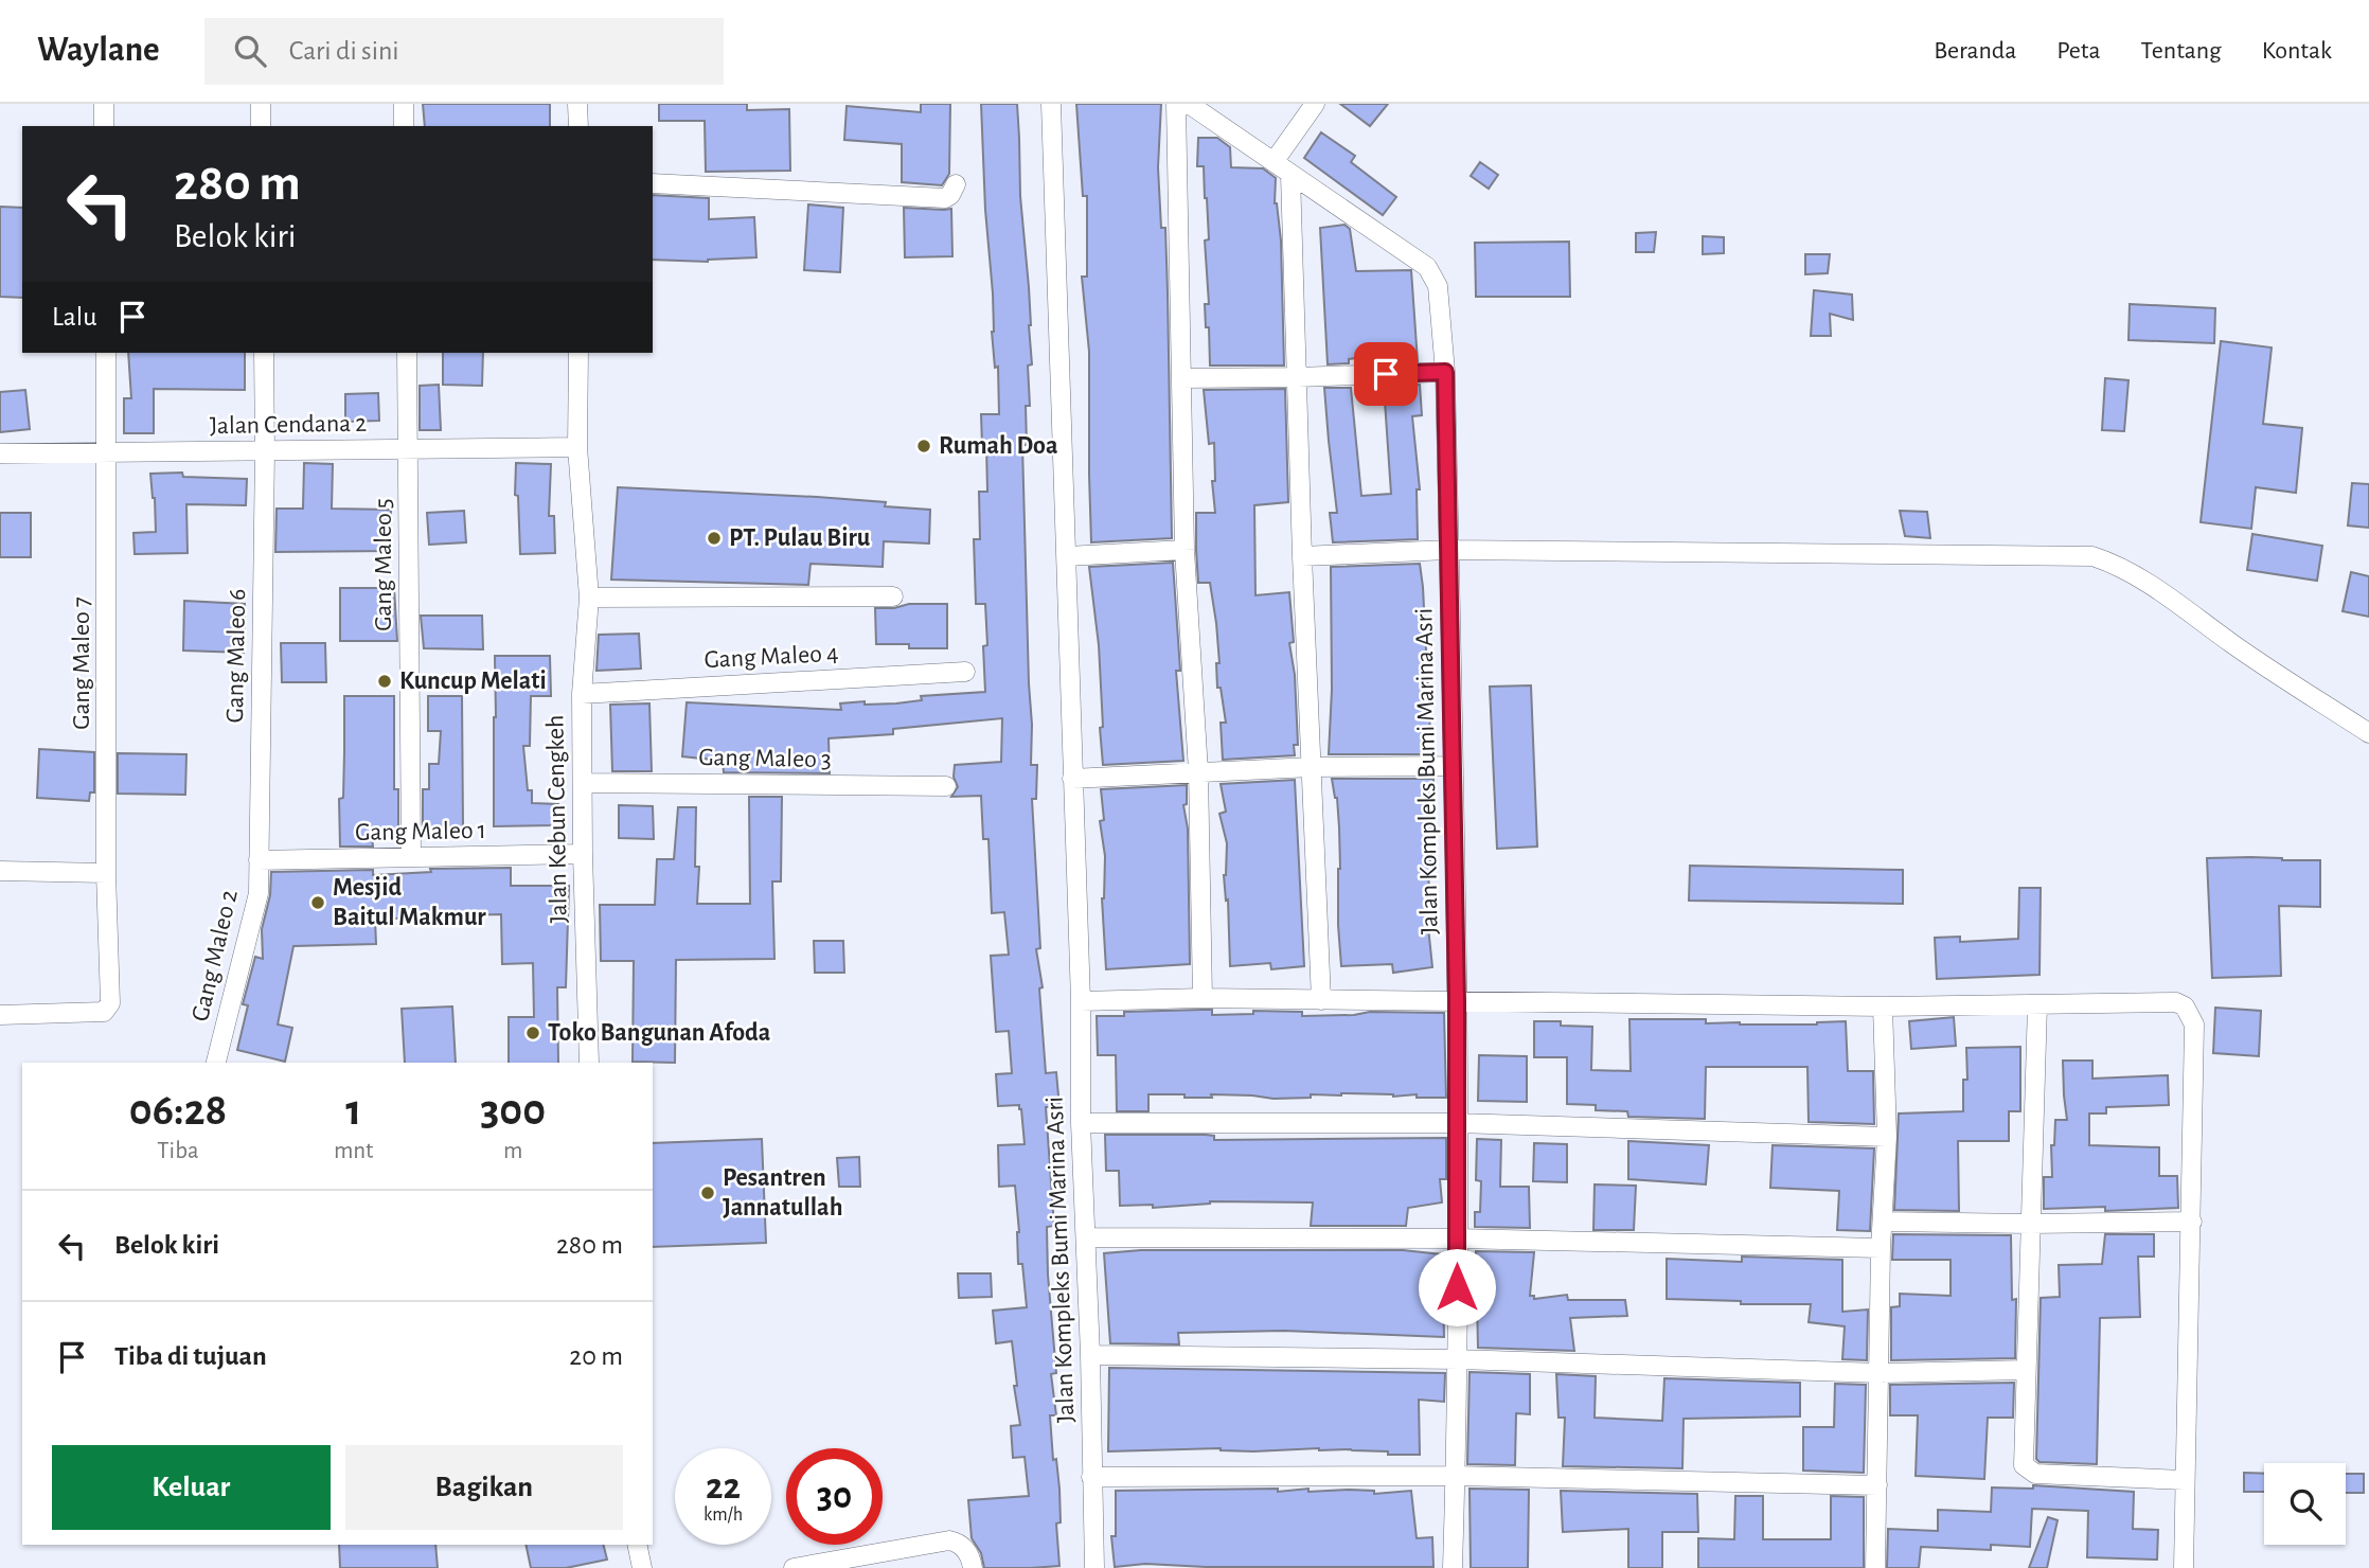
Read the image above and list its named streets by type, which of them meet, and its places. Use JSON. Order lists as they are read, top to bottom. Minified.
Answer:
{"streets":{"street":["Jalan Cendana 2","Gang Maleo 5","Gang Maleo 6","Gang Maleo 4","Gang Maleo 7","Gang Maleo 3","Jalan Kompleks Bumi Marina Asri","Jalan Kebun Cengkeh","Gang Maleo 1","Gang Maleo 2"]},"crossings":[["Jalan Cendana 2","Gang Maleo 5"],["Jalan Cendana 2","Gang Maleo 6"],["Jalan Cendana 2","Gang Maleo 7"],["Jalan Cendana 2","Jalan Kebun Cengkeh"],["Gang Maleo 5","Gang Maleo 1"],["Gang Maleo 6","Gang Maleo 1"],["Gang Maleo 6","Gang Maleo 2"],["Gang Maleo 4","Jalan Kebun Cengkeh"],["Gang Maleo 3","Jalan Kebun Cengkeh"],["Jalan Kebun Cengkeh","Gang Maleo 1"],["Gang Maleo 1","Gang Maleo 2"]],"places":["Rumah Doa","PT. Pulau Biru","Kuncup Melati","Mesjid Baitul Makmur","Toko Bangunan Afoda","Pesantren Jannatullah"],"page":{"header":"Waylane","search":"Cari di sini","nav":["Beranda","Peta","Tentang","Kontak"],"turn":["280 m","Belok kiri"],"then":"Lalu","eta":["06:28","Tiba","1","mnt","300","m"],"list":[{"name":"Belok kiri","value":"280 m"},{"name":"Tiba di tujuan","value":"20 m"}],"buttons":["Keluar","Bagikan"],"speed":"22 km/h","limit":"30"}}
